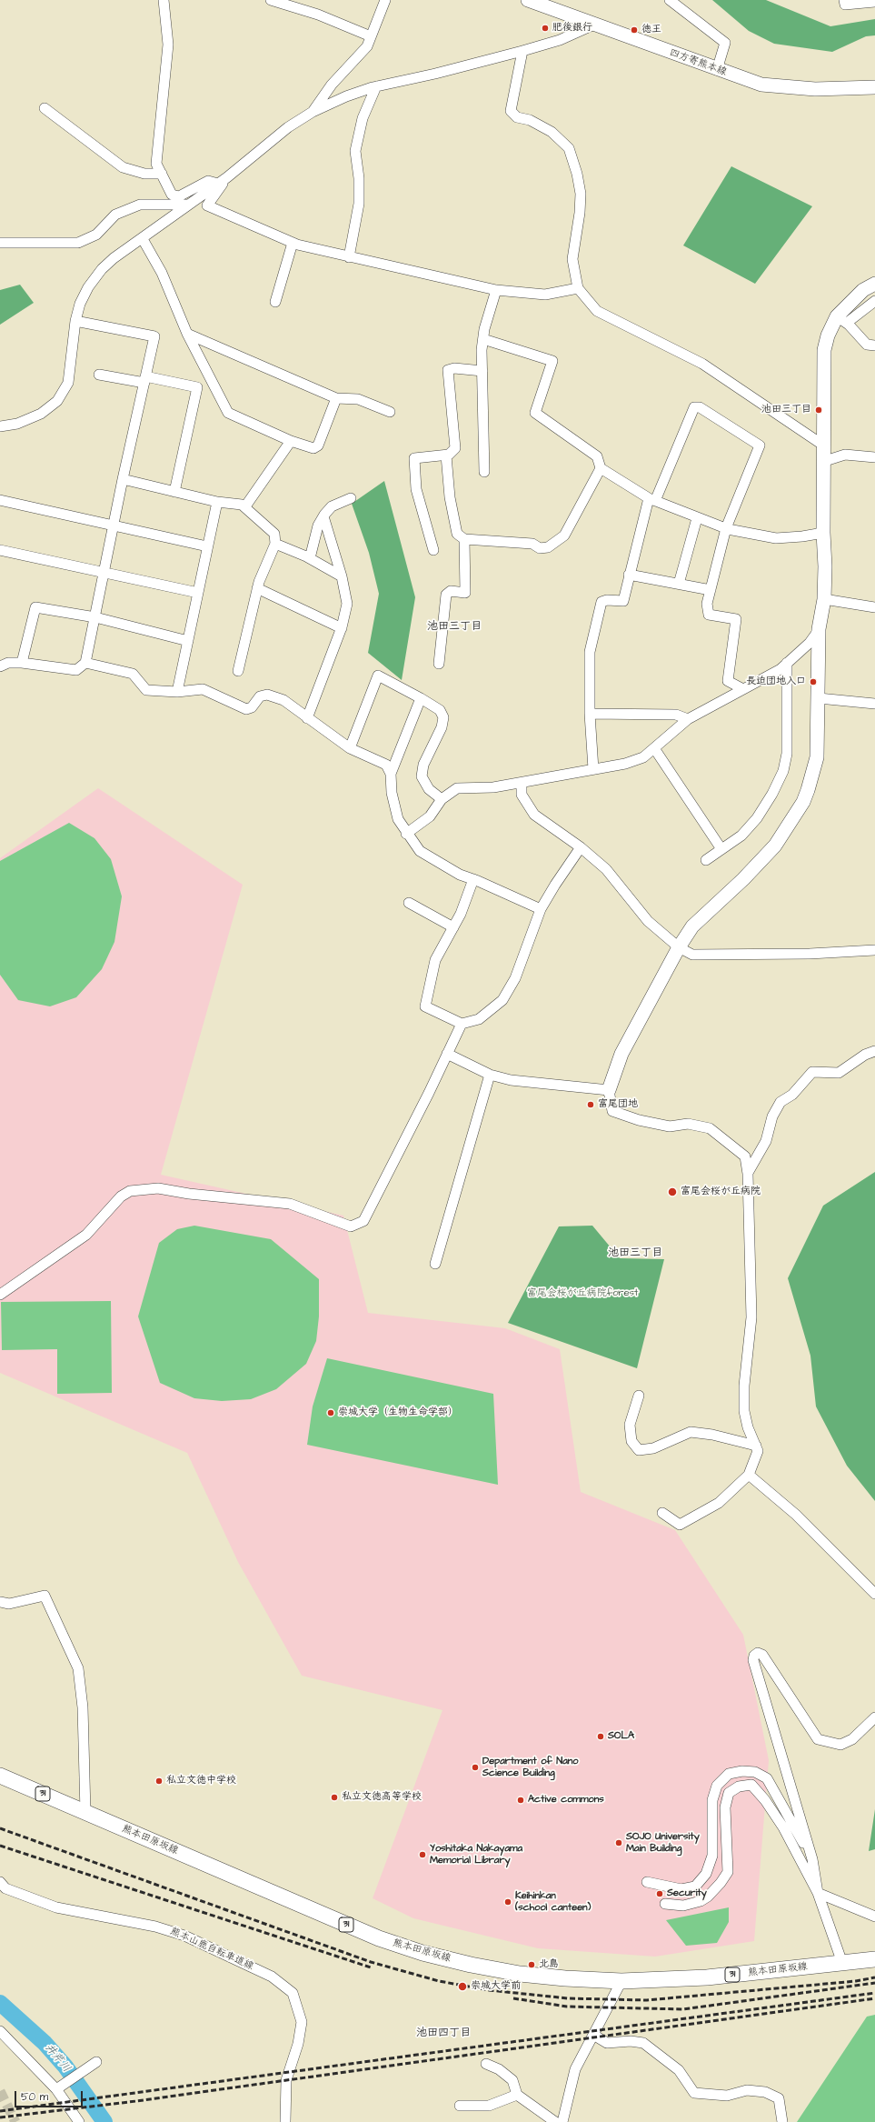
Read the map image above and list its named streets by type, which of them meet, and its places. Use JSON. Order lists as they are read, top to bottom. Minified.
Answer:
{"streets":{"main road":["31","熊本田原坂線"],"street":["四方寄熊本線","熊本山鹿自転車道線"]},"districts":["池田三丁目","池田三丁目","池田四丁目"],"water":["井芹川"],"parks":["富尾会桜が丘病院forest"],"places":["肥後銀行","徳王","池田三丁目","長迫団地入口","富尾団地","富尾会桜が丘病院","崇城大学（生物生命学部）","SOLA","Department of Nano Science Building","私立文徳中学校","私立文徳高等学校","Active commons","SOJO University Main Building","Yoshitaka Nakayama Memorial Library","Security","Keihinkan (school canteen)","北島","崇城大学前"],"scale_bar":"50 m"}
